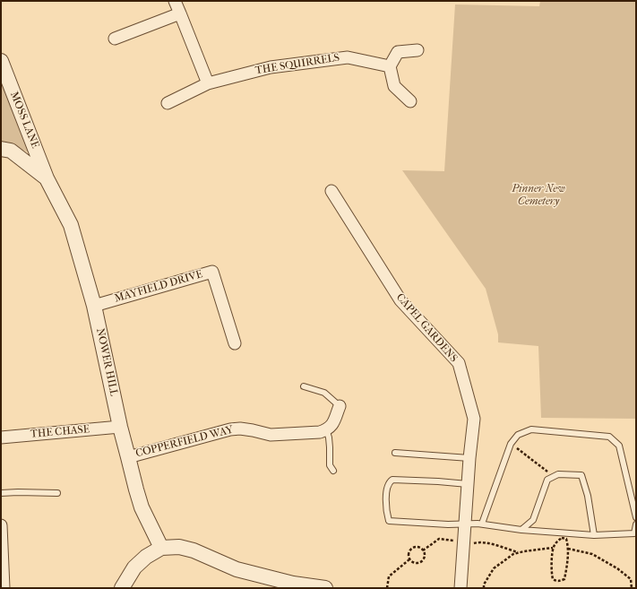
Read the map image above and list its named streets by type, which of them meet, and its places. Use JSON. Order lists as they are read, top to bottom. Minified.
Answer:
{"streets":{"street":["THE SQUIRRELS","MOSS LANE","MAYFIELD DRIVE","CAPEL GARDENS","NOWER HILL","THE CHASE","COPPERFIELD WAY"]},"crossings":[["MOSS LANE","NOWER HILL"],["MAYFIELD DRIVE","NOWER HILL"],["NOWER HILL","THE CHASE"],["NOWER HILL","COPPERFIELD WAY"]],"parks":["Pinner New Cemetery"]}
